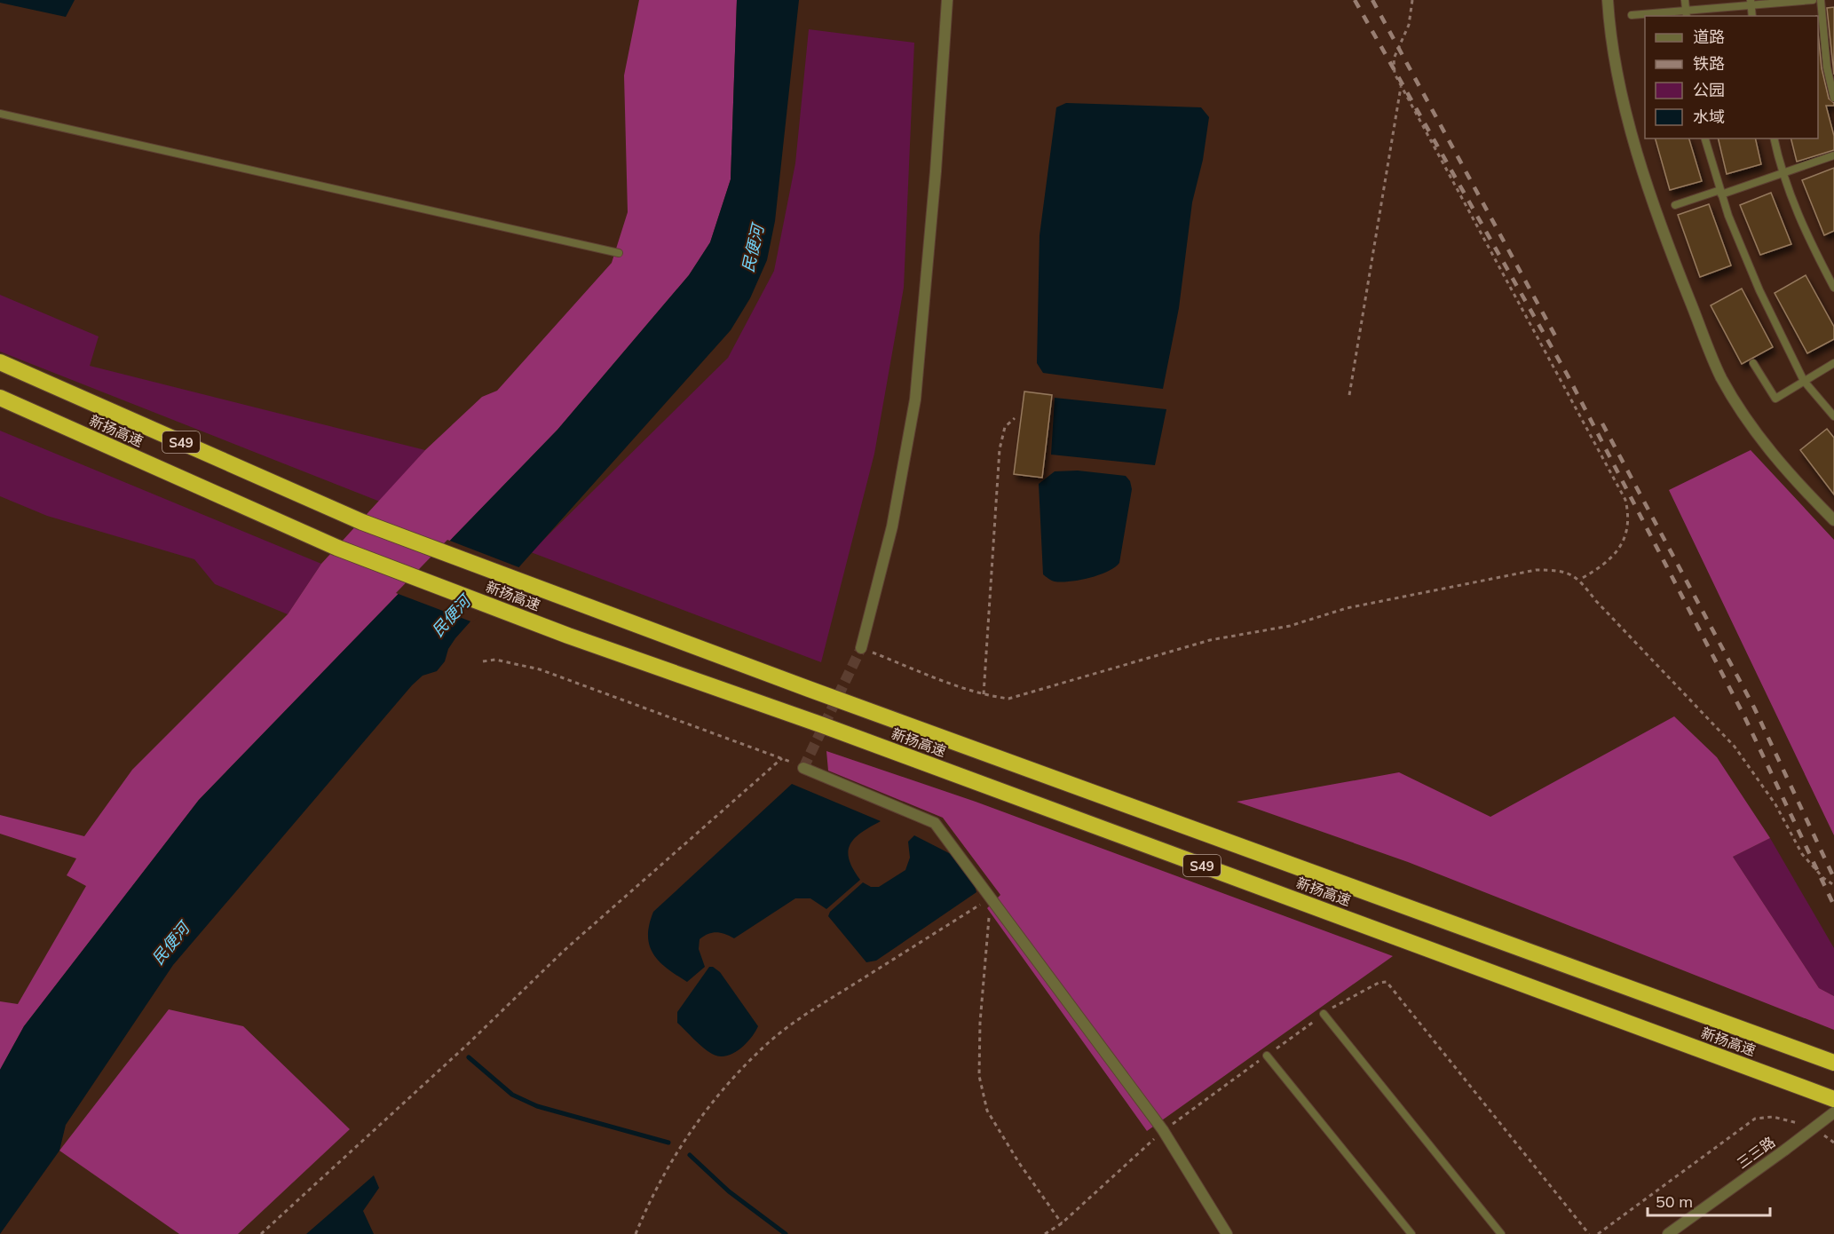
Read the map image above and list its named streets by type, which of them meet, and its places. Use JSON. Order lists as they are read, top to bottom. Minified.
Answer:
{"streets":{"highway":["新扬高速","S49"],"street":["三三路"]},"water":["民便河"],"legend":["道路","铁路","公园","水域"],"scale_bar":"50 m"}
